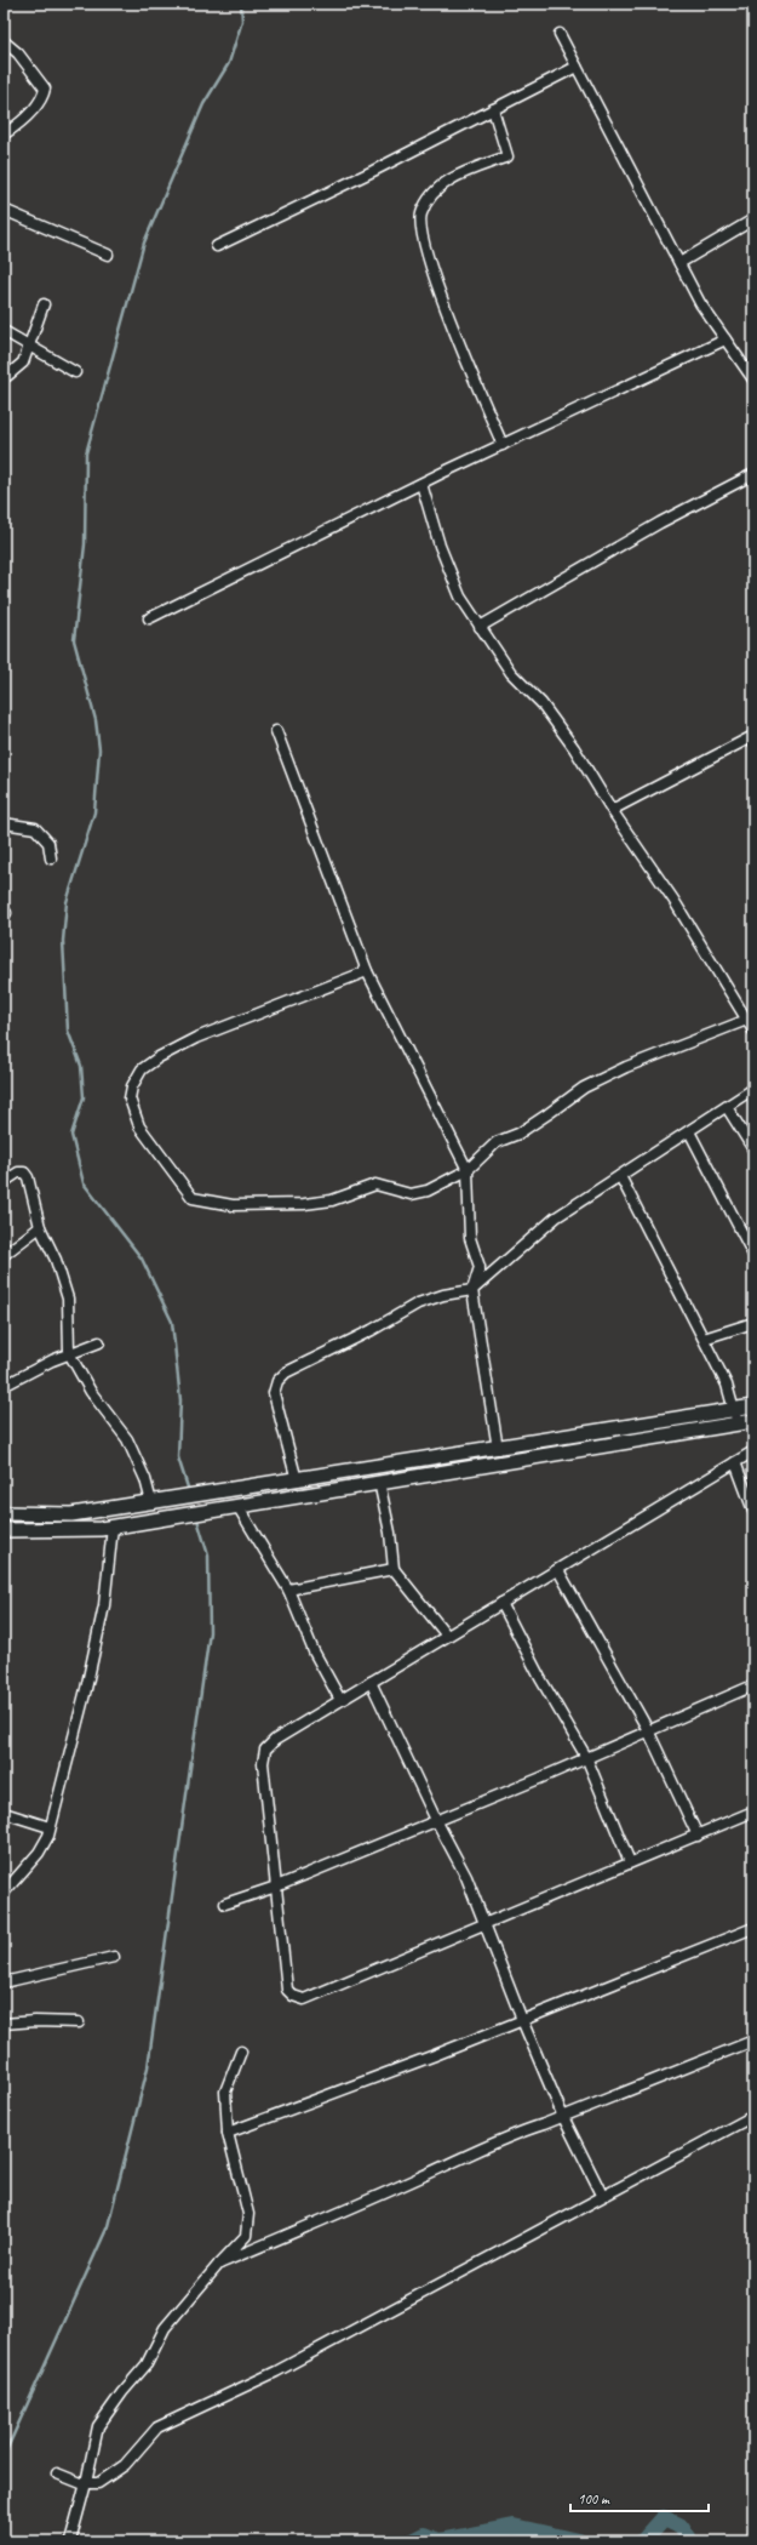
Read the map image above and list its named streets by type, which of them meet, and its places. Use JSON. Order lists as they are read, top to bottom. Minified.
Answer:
{"scale_bar":"100 m"}
